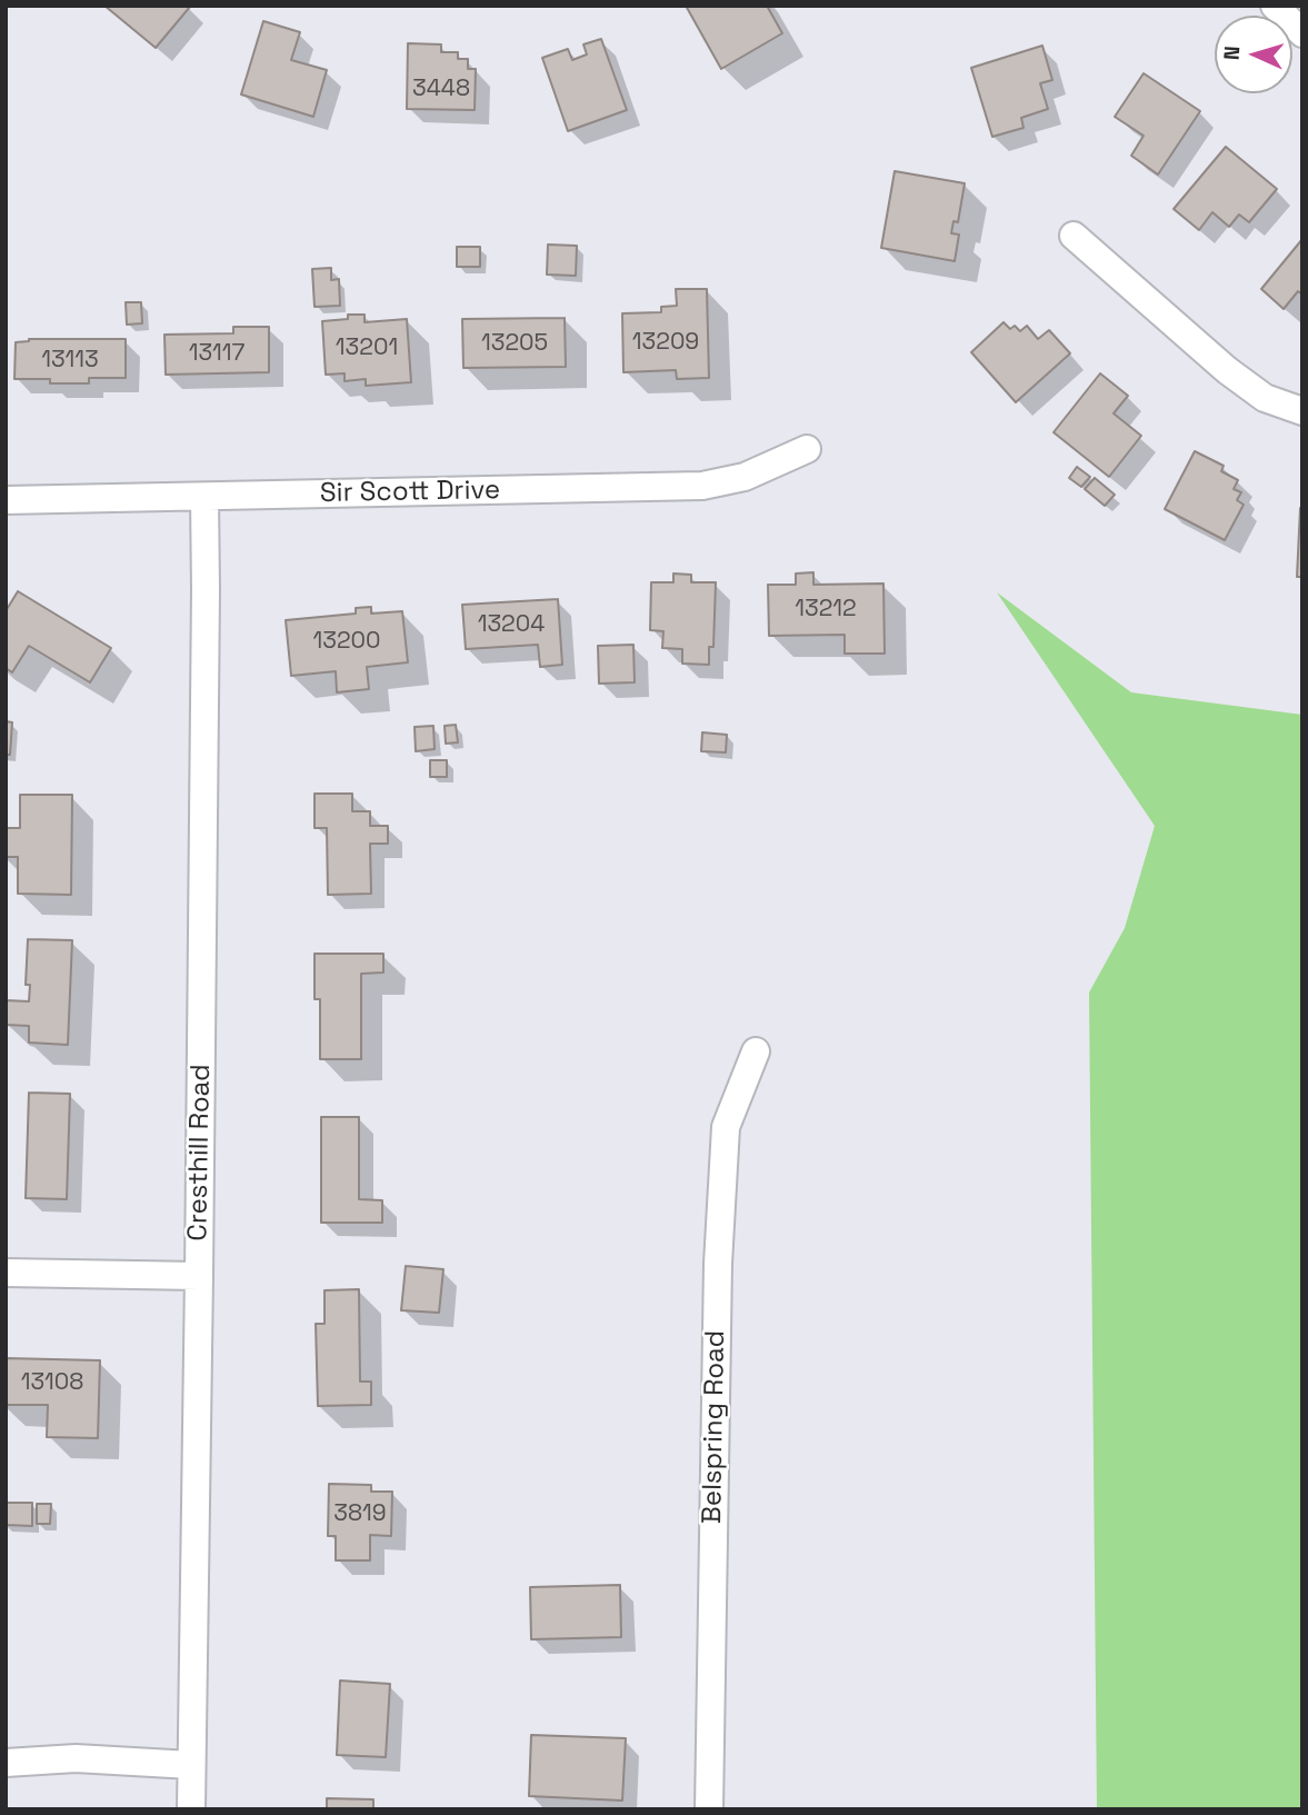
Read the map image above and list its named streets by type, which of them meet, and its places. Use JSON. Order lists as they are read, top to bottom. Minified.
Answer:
{"streets":{"street":["Sir Scott Drive","Cresthill Road","Belspring Road"]},"crossings":[["Sir Scott Drive","Cresthill Road"]],"house_numbers":["3448","13209","13205","13201","13117","13113","13212","13204","13200","13108","3819"],"north":"left"}
